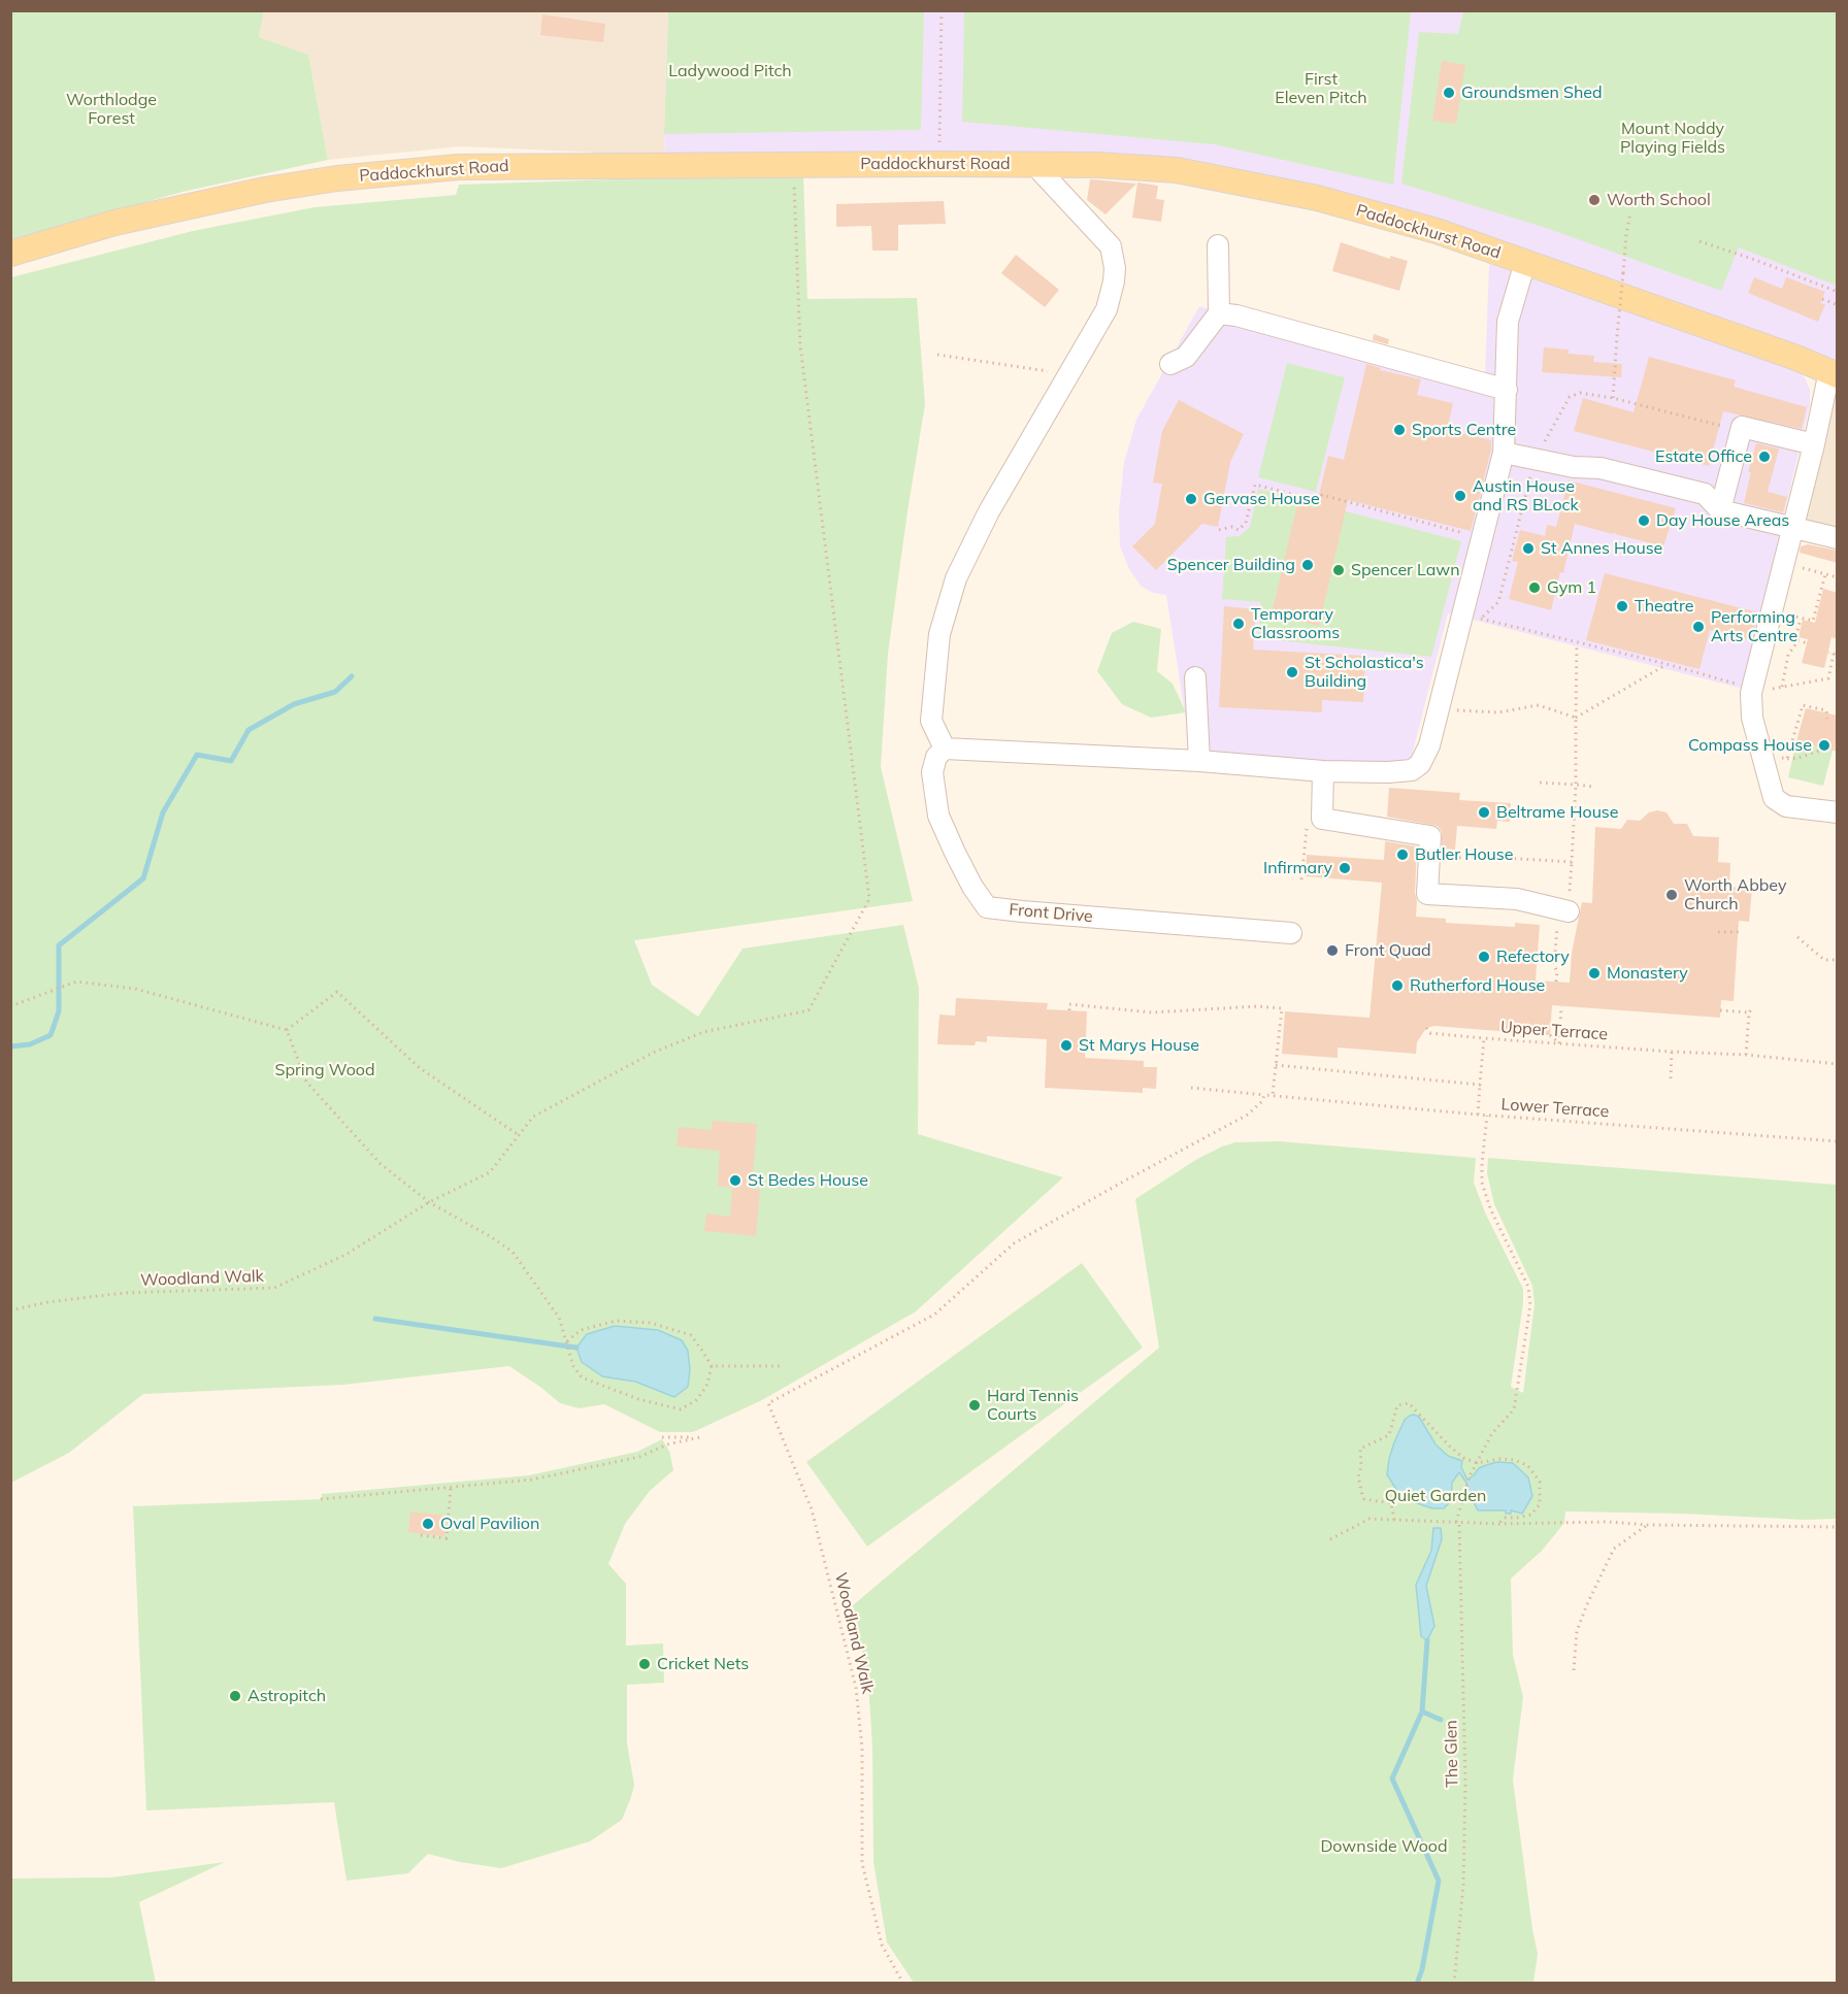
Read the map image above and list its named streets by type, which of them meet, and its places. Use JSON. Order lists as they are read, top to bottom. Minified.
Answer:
{"streets":{"main road":["Paddockhurst Road"],"lane":["Front Drive"],"path":["Upper Terrace","Lower Terrace","Woodland Walk","The Glen"]},"crossings":[["Paddockhurst Road","Woodland Walk"],["Upper Terrace","Lower Terrace"],["Lower Terrace","Woodland Walk"],["Lower Terrace","The Glen"]],"parks":["Ladywood Pitch","First Eleven Pitch","Worthlodge Forest","Mount Noddy Playing Fields","Spring Wood","Quiet Garden","Downside Wood"],"places":["Groundsmen Shed","Worth School","Sports Centre","Estate Office","Austin House and RS BLock","Gervase House","Day House Areas","St Annes House","Spencer Building","Spencer Lawn","Gym 1","Theatre","Temporary Classrooms","Performing Arts Centre","St Scholastica's Building","Compass House","Beltrame House","Butler House","Infirmary","Worth Abbey Church","Front Quad","Refectory","Monastery","Rutherford House","St Marys House","St Bedes House","Hard Tennis Courts","Oval Pavilion","Cricket Nets","Astropitch"]}
